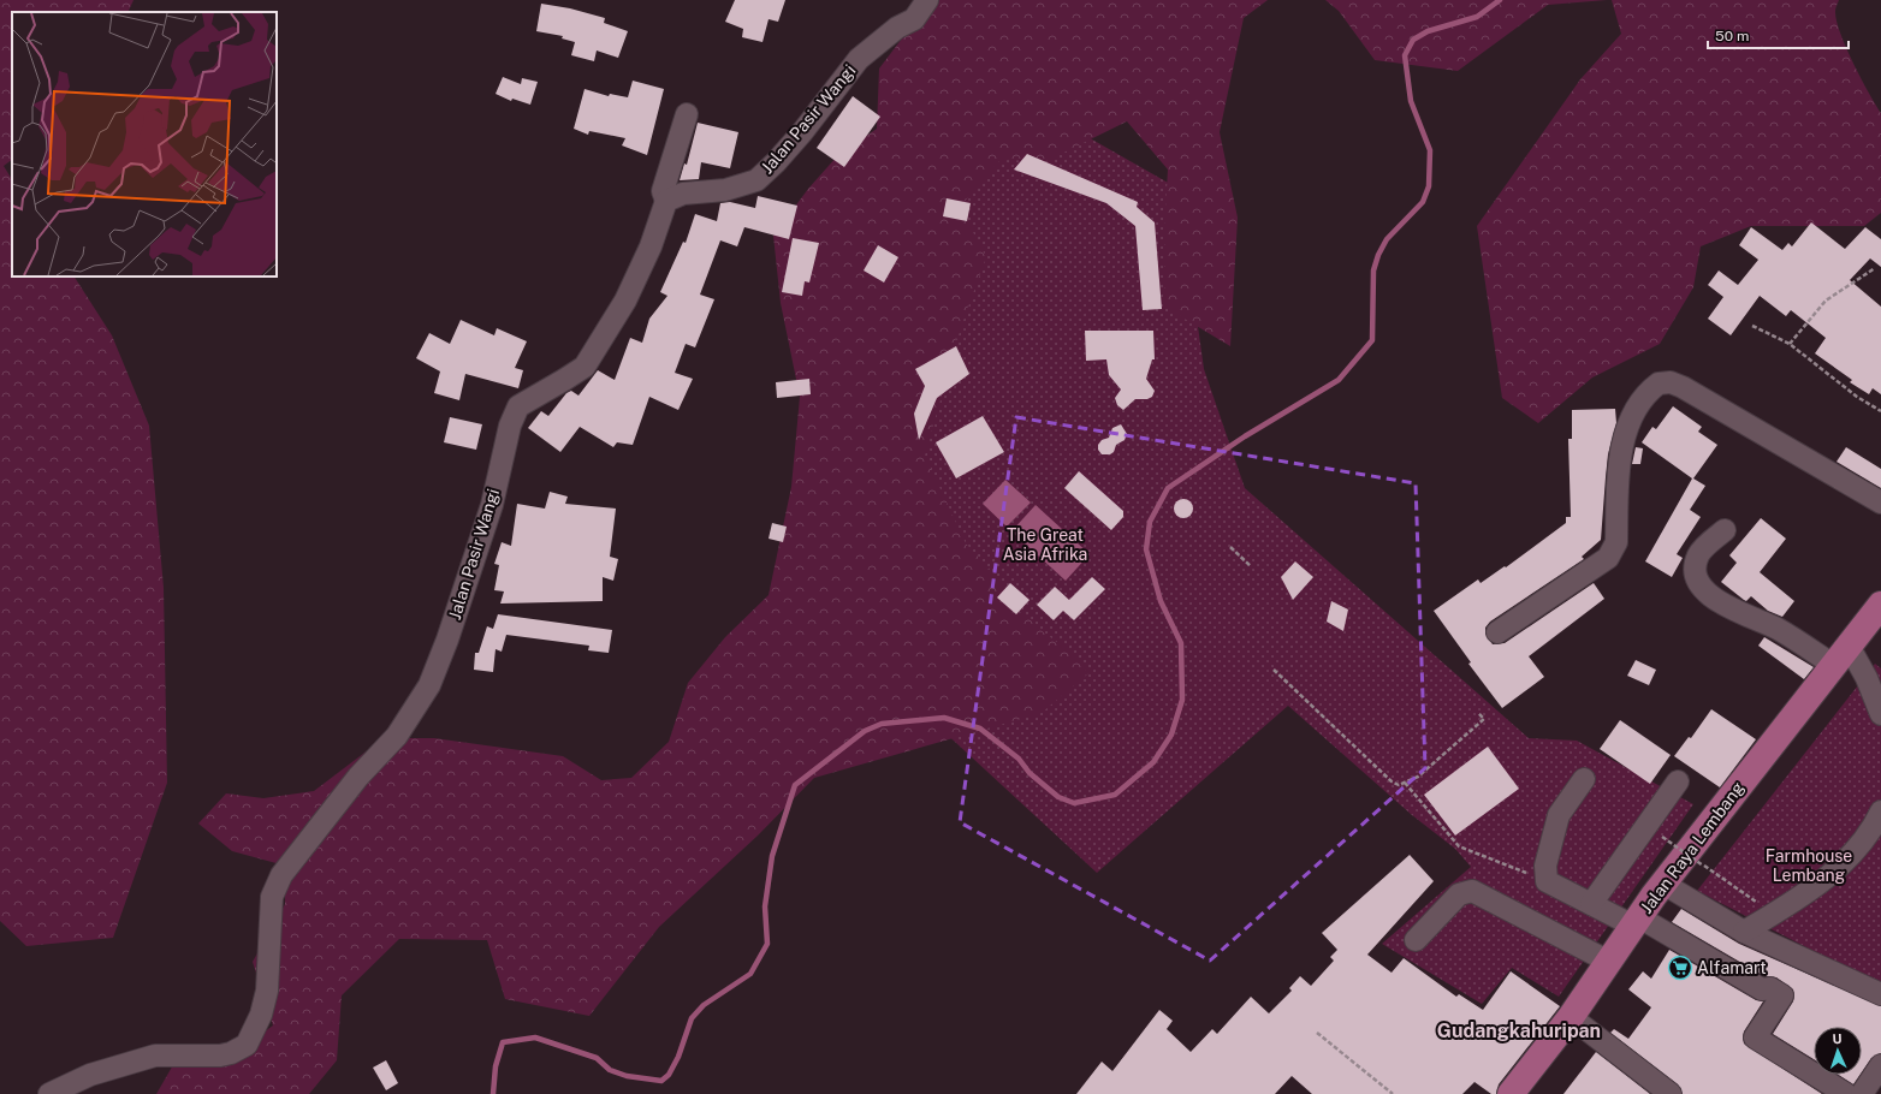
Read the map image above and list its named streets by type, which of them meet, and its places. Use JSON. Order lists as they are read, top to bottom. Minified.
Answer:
{"streets":{"main road":["Jalan Raya Lembang"],"street":["Jalan Pasir Wangi"]},"districts":["Gudangkahuripan"],"parks":["The Great Asia Afrika","Farmhouse Lembang"],"places":{"supermarket":["Alfamart"]},"scale_bar":"50 m","north":"top"}
